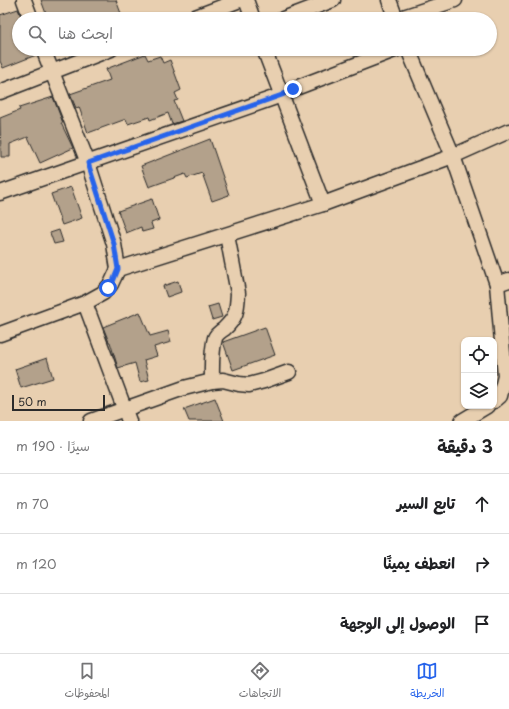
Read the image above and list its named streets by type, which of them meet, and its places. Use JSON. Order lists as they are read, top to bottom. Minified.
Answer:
{"scale_bar":"50 m","page":{"search":"ابحث هنا","scale":"50 m","heading":["3 دقيقة","سيرًا · 190 m"],"list":[["تابع السير","70 m"],["انعطف يمينًا","120 m"],"الوصول إلى الوجهة"],"nav":["الخريطة","الاتجاهات","المحفوظات"]}}
